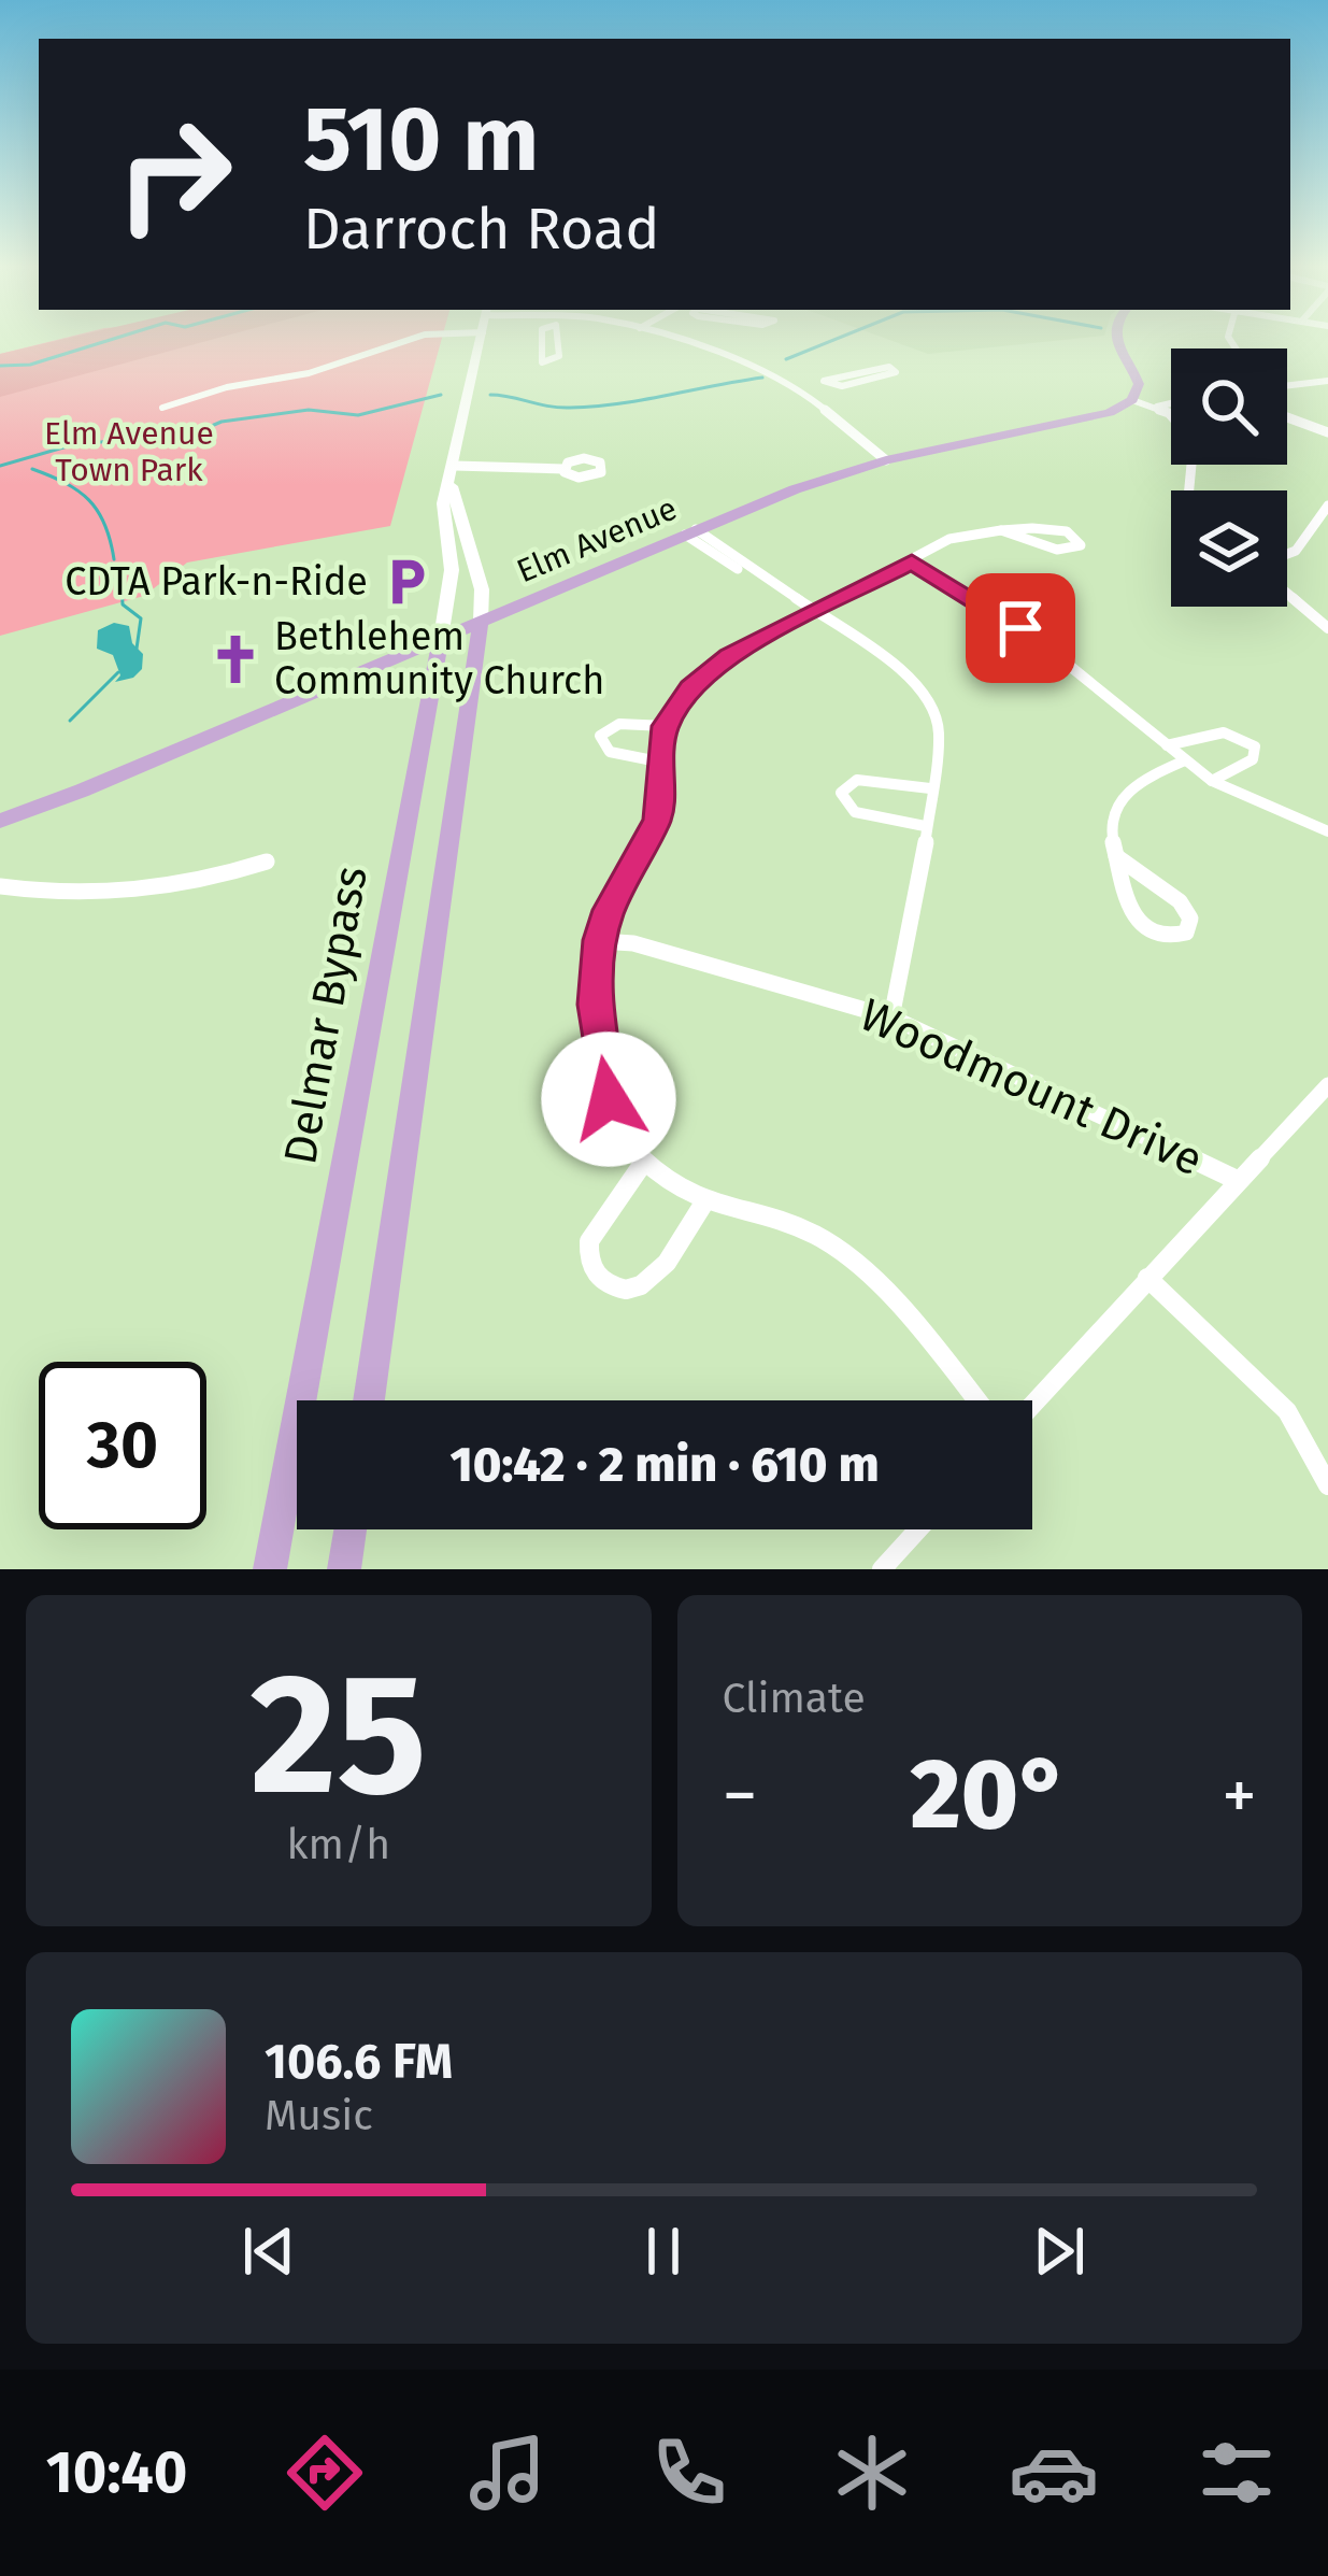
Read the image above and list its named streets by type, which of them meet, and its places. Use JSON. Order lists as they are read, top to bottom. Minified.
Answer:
{"streets":{"main road":["Elm Avenue","Delmar Bypass"],"street":["Woodmount Drive"]},"crossings":[["Elm Avenue","Delmar Bypass"]],"parks":["Elm Avenue Town Park"],"places":{"parking":["CDTA Park-n-Ride"],"church":["Bethlehem Community Church"]},"page":{"turn":["510 m","Darroch Road"],"limit":"30","trip":"10:42 · 2 min · 610 m","tile":[["25","km/h"],"Climate"],"heat":["−","20°","+"],"song":["106.6 FM","Music"],"tabs":"10:40"}}
